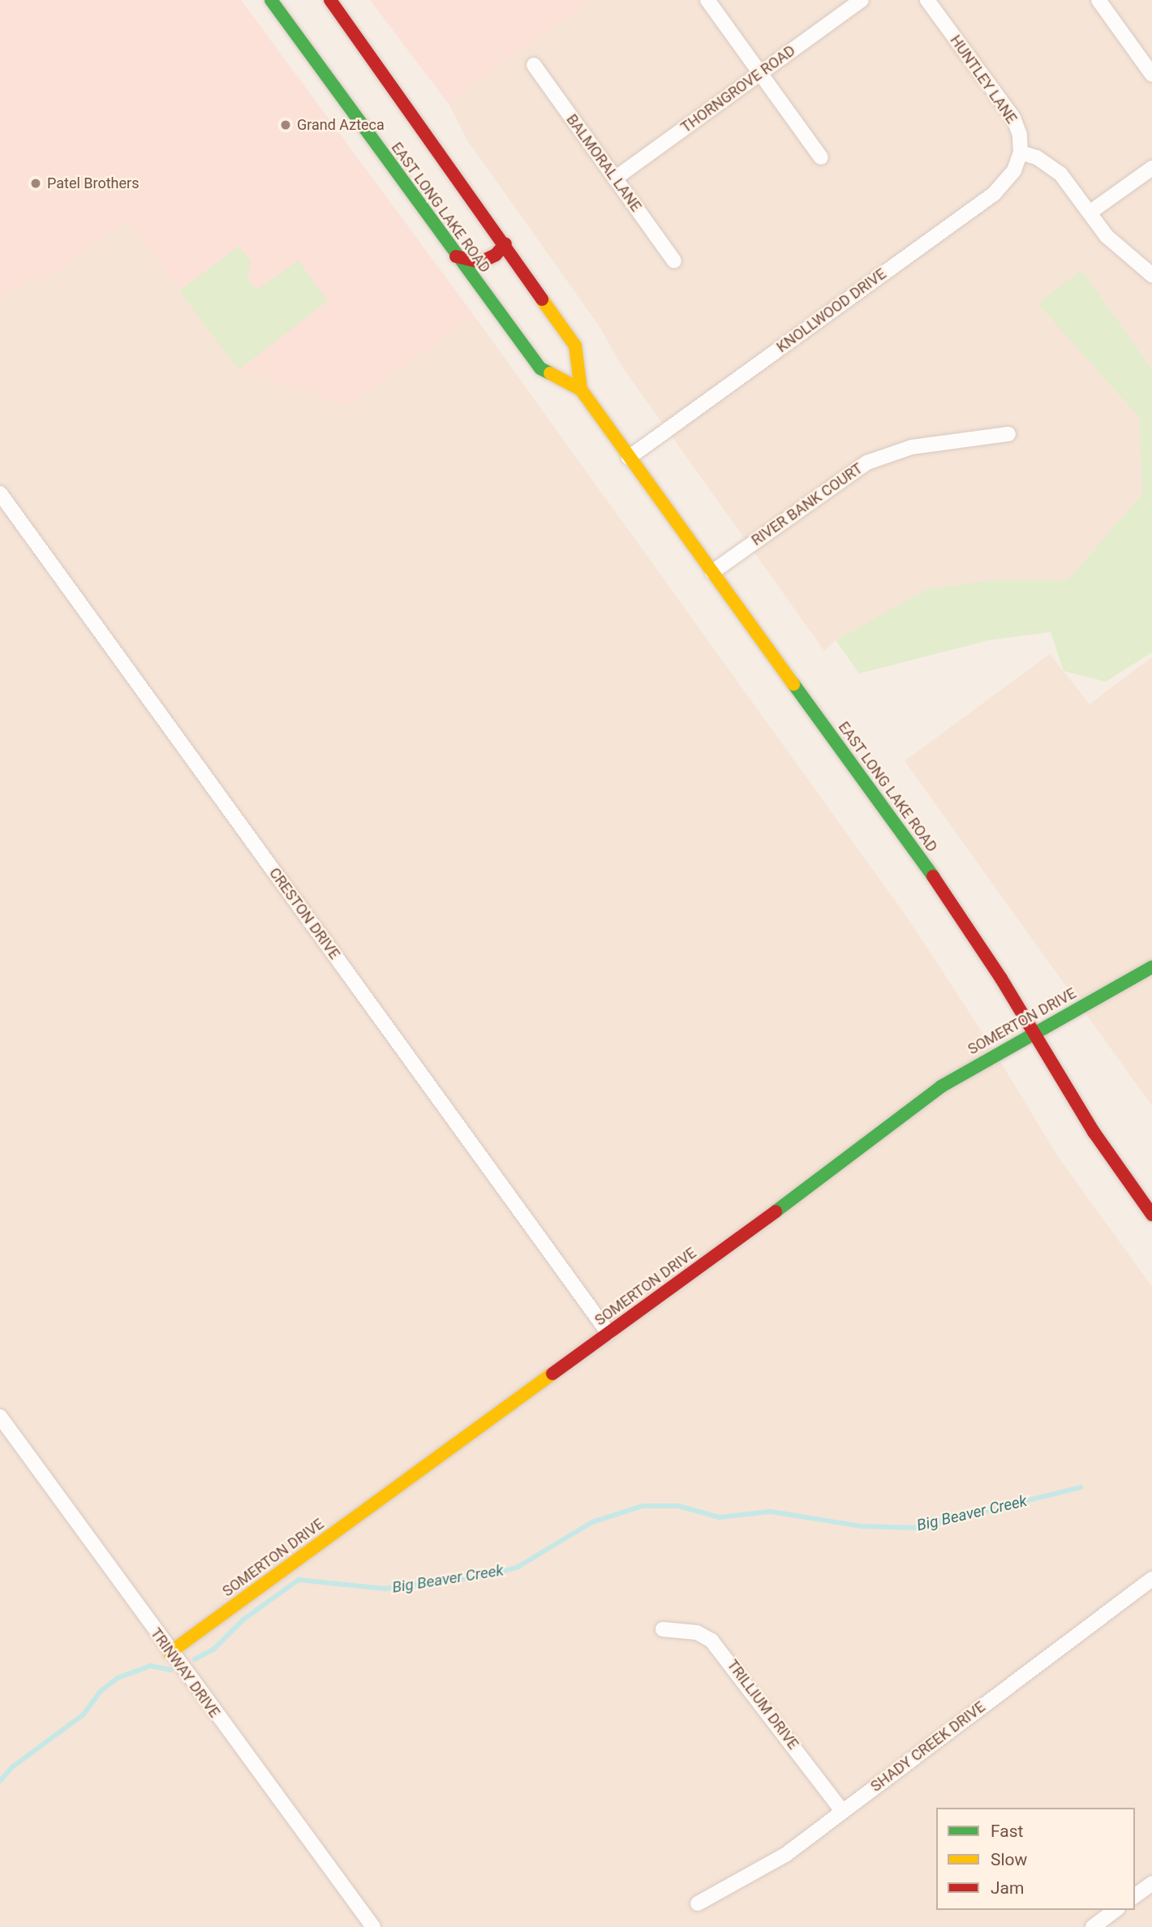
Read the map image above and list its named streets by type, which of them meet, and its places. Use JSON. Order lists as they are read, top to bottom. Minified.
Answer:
{"streets":{"main road":["EAST LONG LAKE ROAD","SOMERTON DRIVE"],"street":["HUNTLEY LANE","THORNGROVE ROAD","BALMORAL LANE","KNOLLWOOD DRIVE","RIVER BANK COURT","CRESTON DRIVE","TRINWAY DRIVE","TRILLIUM DRIVE","SHADY CREEK DRIVE"]},"crossings":[["HUNTLEY LANE","KNOLLWOOD DRIVE"],["THORNGROVE ROAD","BALMORAL LANE"],["EAST LONG LAKE ROAD","KNOLLWOOD DRIVE"],["EAST LONG LAKE ROAD","RIVER BANK COURT"],["EAST LONG LAKE ROAD","SOMERTON DRIVE"],["CRESTON DRIVE","SOMERTON DRIVE"],["SOMERTON DRIVE","TRINWAY DRIVE"],["TRILLIUM DRIVE","SHADY CREEK DRIVE"]],"water":["Big Beaver Creek"],"places":["Grand Azteca","Patel Brothers"],"legend":["Fast","Slow","Jam"]}
